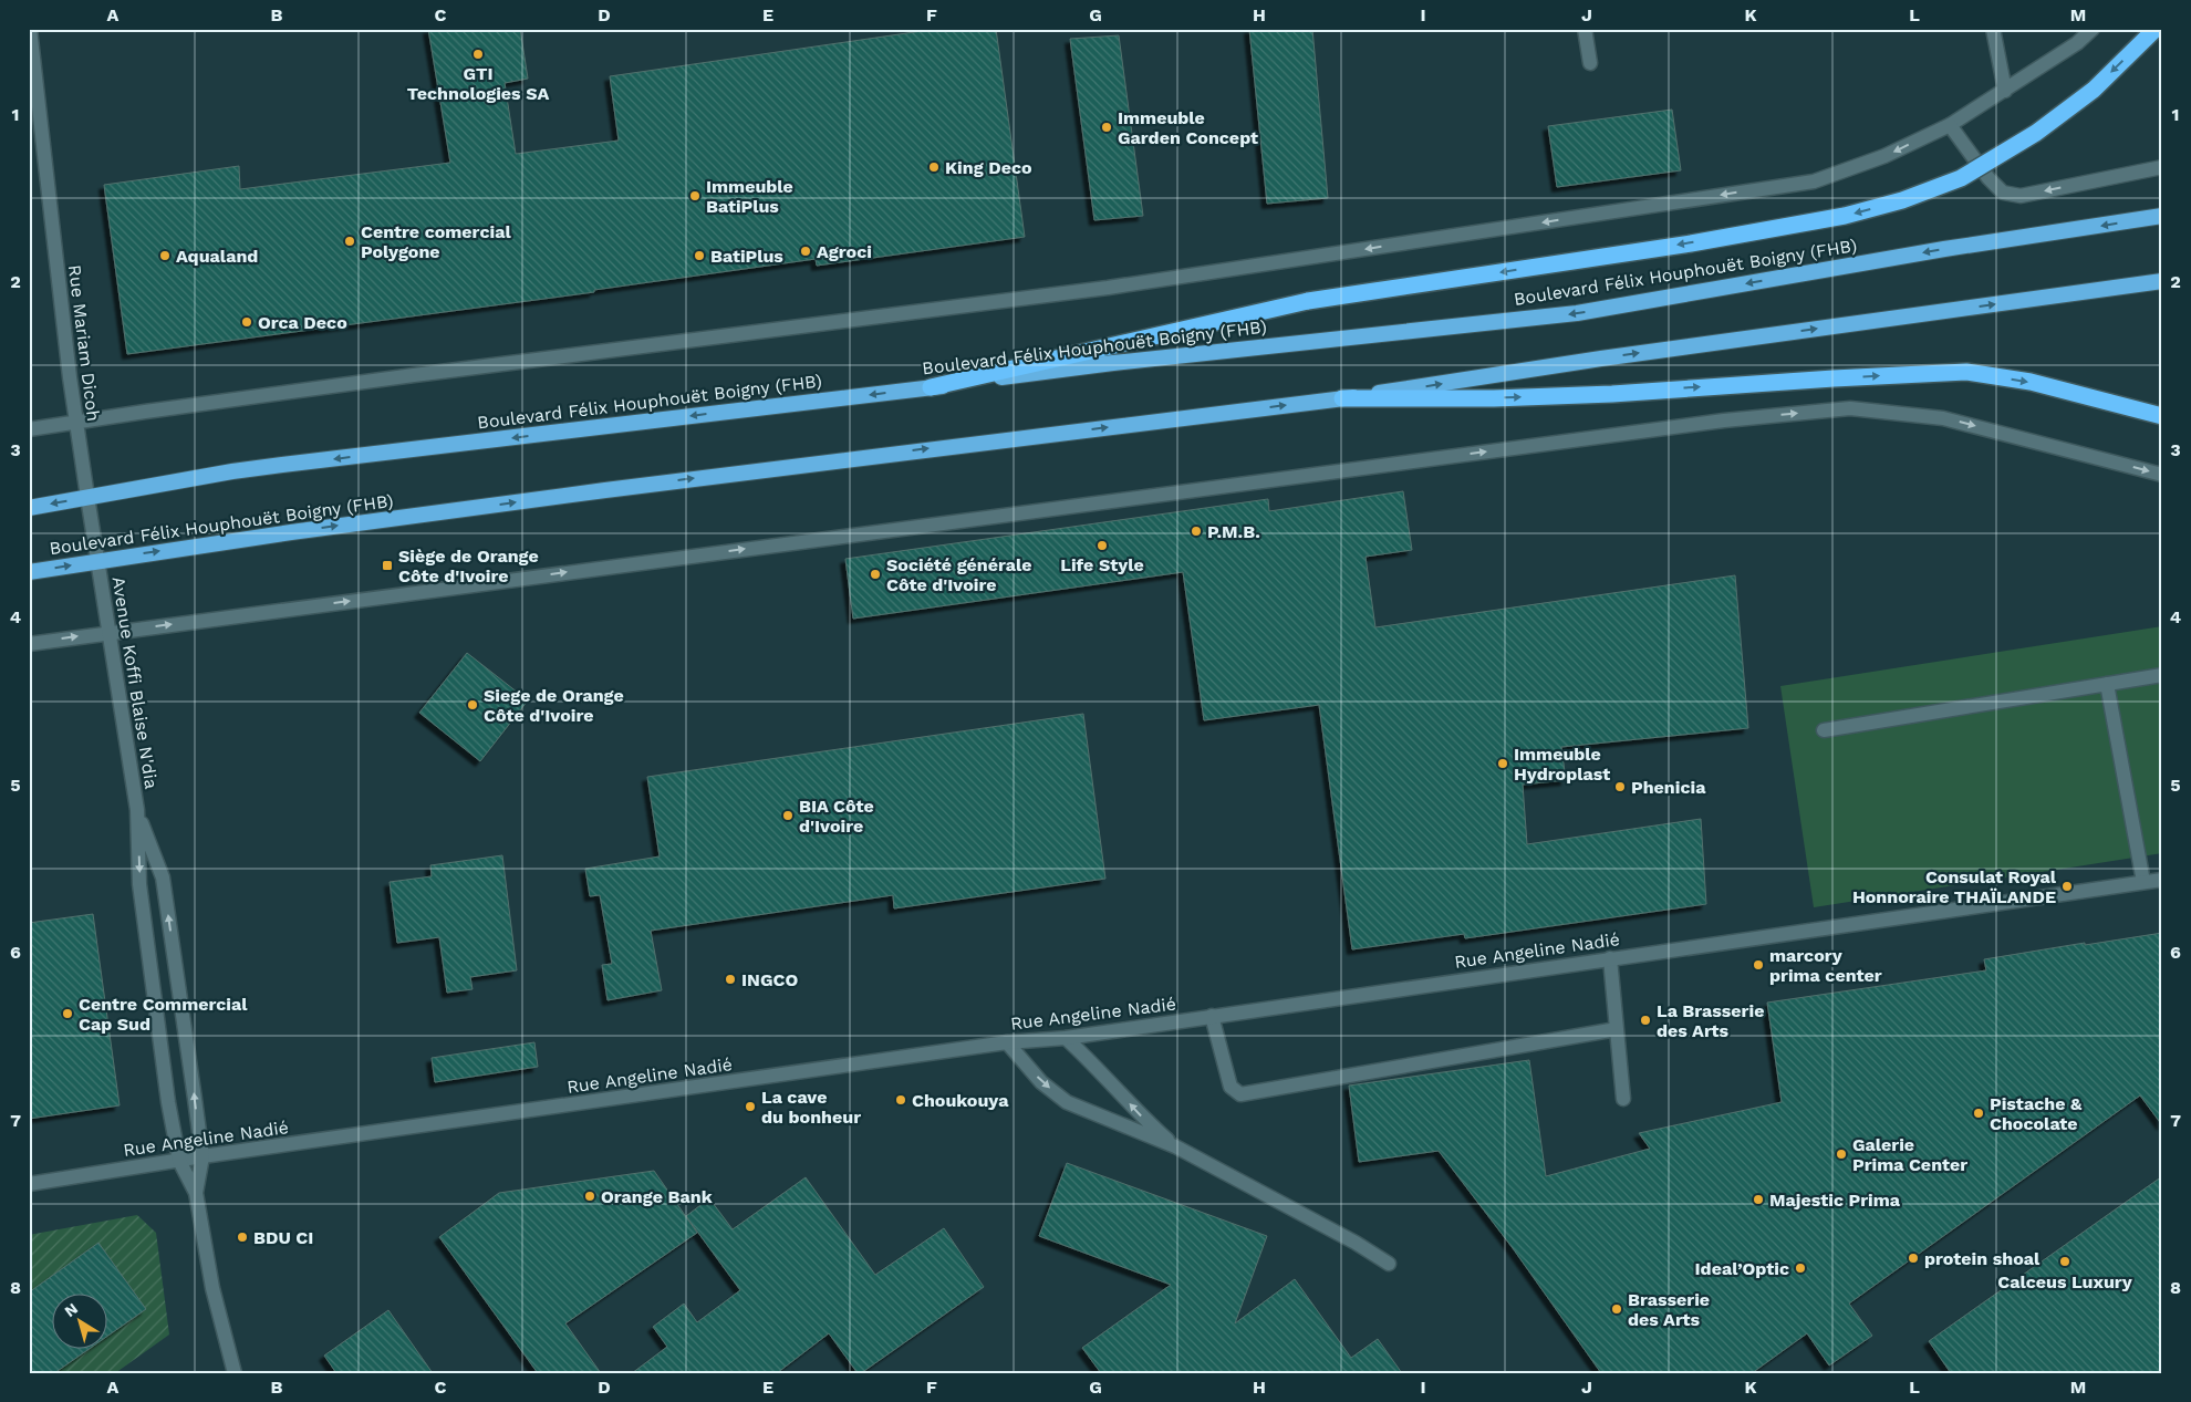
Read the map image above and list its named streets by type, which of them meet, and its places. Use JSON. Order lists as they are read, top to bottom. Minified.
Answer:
{"streets":{"highway":["Boulevard Félix Houphouët Boigny (FHB)"],"street":["Rue Mariam Dicoh","Avenue Koffi Blaise N'dia","Rue Angeline Nadié"]},"crossings":[["Boulevard Félix Houphouët Boigny (FHB)","Rue Mariam Dicoh"],["Boulevard Félix Houphouët Boigny (FHB)","Avenue Koffi Blaise N'dia"],["Rue Mariam Dicoh","Avenue Koffi Blaise N'dia"],["Avenue Koffi Blaise N'dia","Rue Angeline Nadié"]],"places":{"other":["GTI Technologies SA","Immeuble Garden Concept","King Deco","Immeuble BatiPlus","Centre comercial Polygone","Agroci","Aqualand","BatiPlus","Orca Deco","P.M.B.","Life Style","Société générale Côte d'Ivoire","Siege de Orange Côte d'Ivoire","Immeuble Hydroplast","Phenicia","BIA Côte d'Ivoire","Consulat Royal Honnoraire THAÏLANDE","marcory prima center","INGCO","Centre Commercial Cap Sud","La Brasserie des Arts","Choukouya","La cave du bonheur","Pistache & Chocolate","Galerie Prima Center","Orange Bank","Majestic Prima","BDU CI","protein shoal","Calceus Luxury","Ideal’Optic","Brasserie des Arts"],"transit":["Siège de Orange Côte d'Ivoire"]},"north":"top left","grid":{"columns":["A","B","C","D","E","F","G","H","I","J","K","L","M"],"rows":["1","2","3","4","5","6","7","8"]}}
